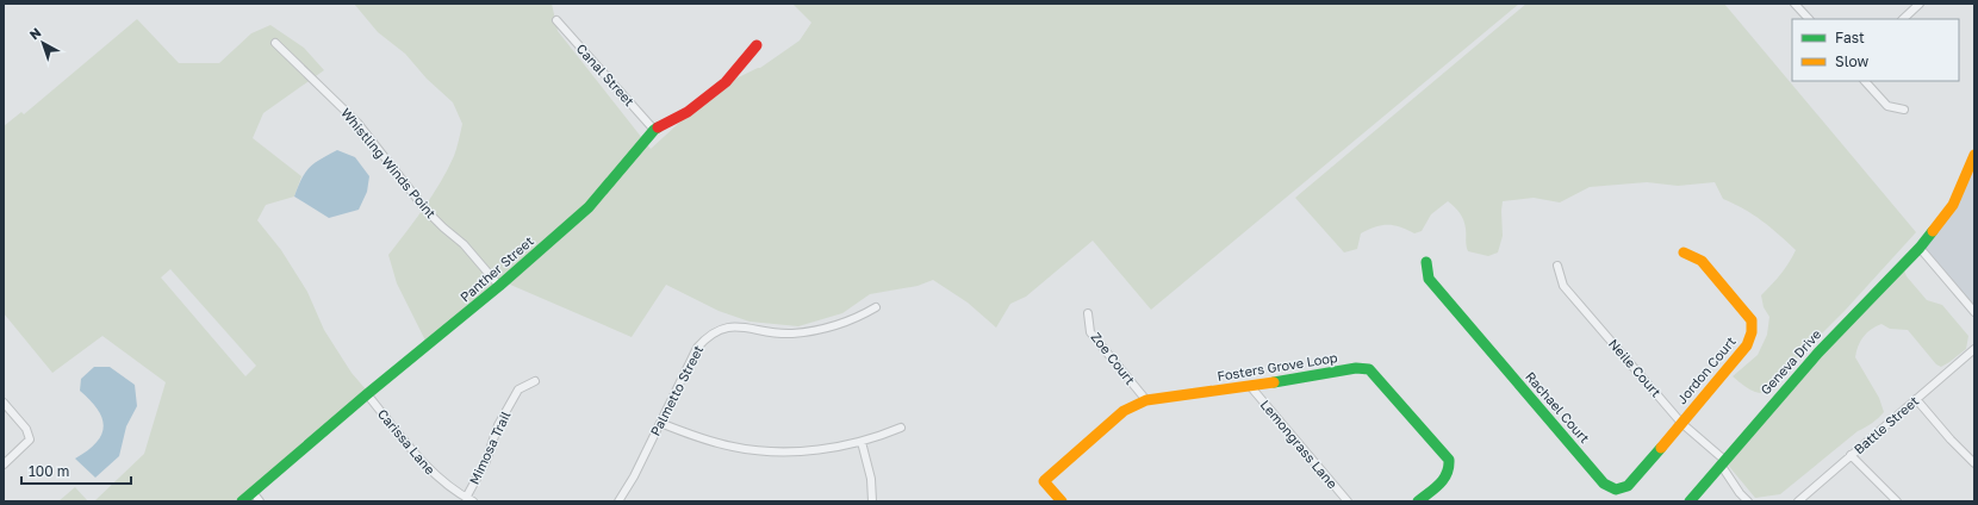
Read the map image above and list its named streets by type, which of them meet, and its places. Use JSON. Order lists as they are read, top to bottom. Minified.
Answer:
{"streets":{"street":["Canal Street","Whistling Winds Point","Panther Street","Zoe Court","Geneva Drive","Fosters Grove Loop","Neile Court","Jordon Court","Palmetto Street","Rachael Court","Battle Street","Carissa Lane","Lemongrass Lane","Mimosa Trail"]},"crossings":[["Canal Street","Panther Street"],["Whistling Winds Point","Panther Street"],["Panther Street","Carissa Lane"],["Zoe Court","Fosters Grove Loop"],["Geneva Drive","Neile Court"],["Fosters Grove Loop","Lemongrass Lane"],["Neile Court","Jordon Court"],["Neile Court","Rachael Court"],["Jordon Court","Rachael Court"],["Carissa Lane","Mimosa Trail"]],"legend":["Fast","Slow"],"scale_bar":"100 m","north":"top left"}
